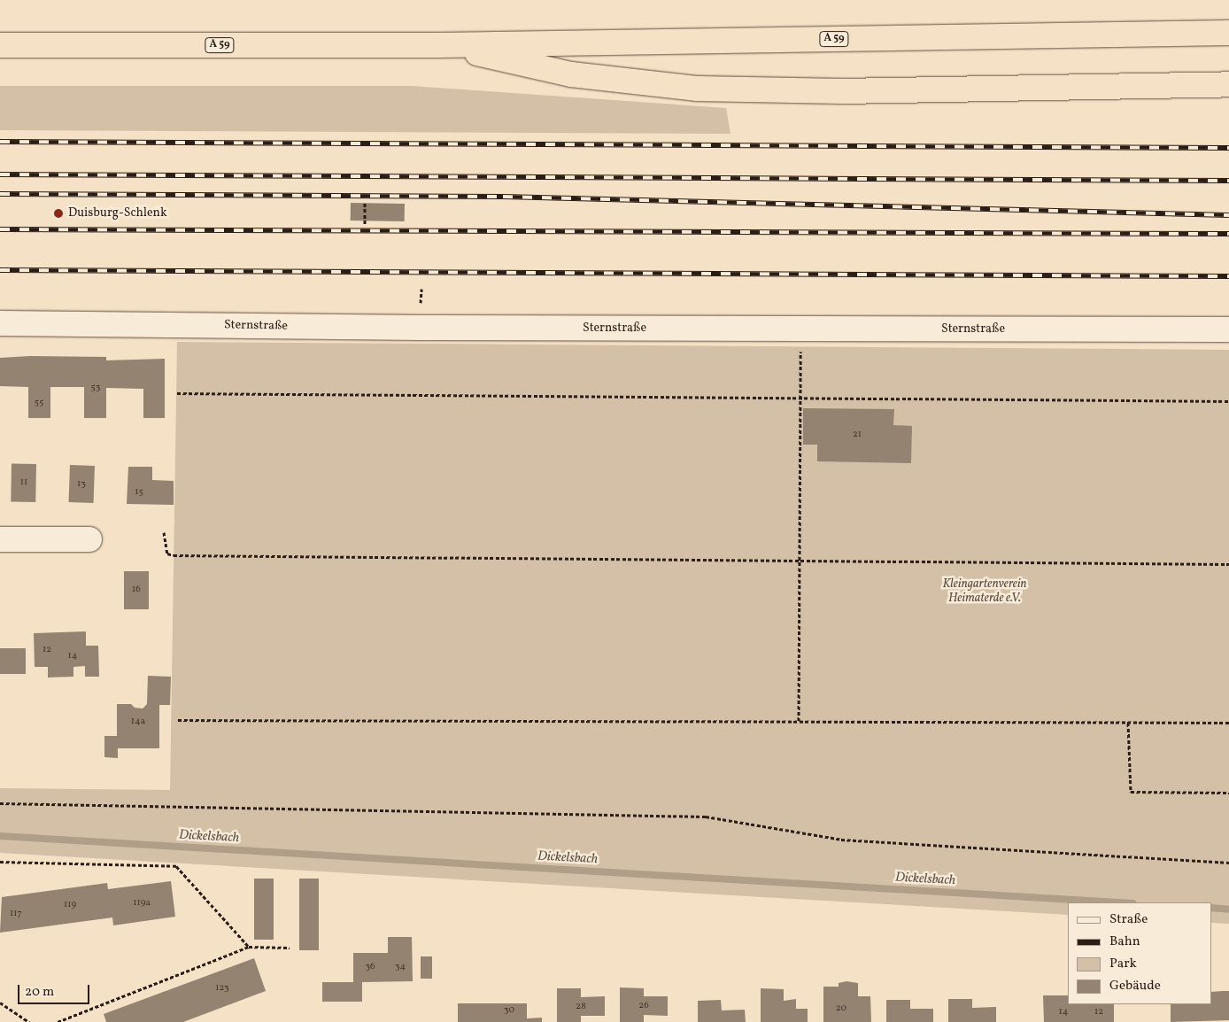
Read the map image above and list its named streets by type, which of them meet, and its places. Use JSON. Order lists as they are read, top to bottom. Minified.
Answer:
{"streets":{"highway":["A 59"],"street":["Sternstraße"]},"water":["Dickelsbach"],"parks":["Kleingartenverein Heimaterde e.V."],"places":["Duisburg-Schlenk"],"house_numbers":["53","55","21","11","13","15","16","12","14","14a","119a","119","117","36","34","123","26","28","20","30","14","12"],"legend":["Straße","Bahn","Park","Gebäude"],"scale_bar":"20 m"}
